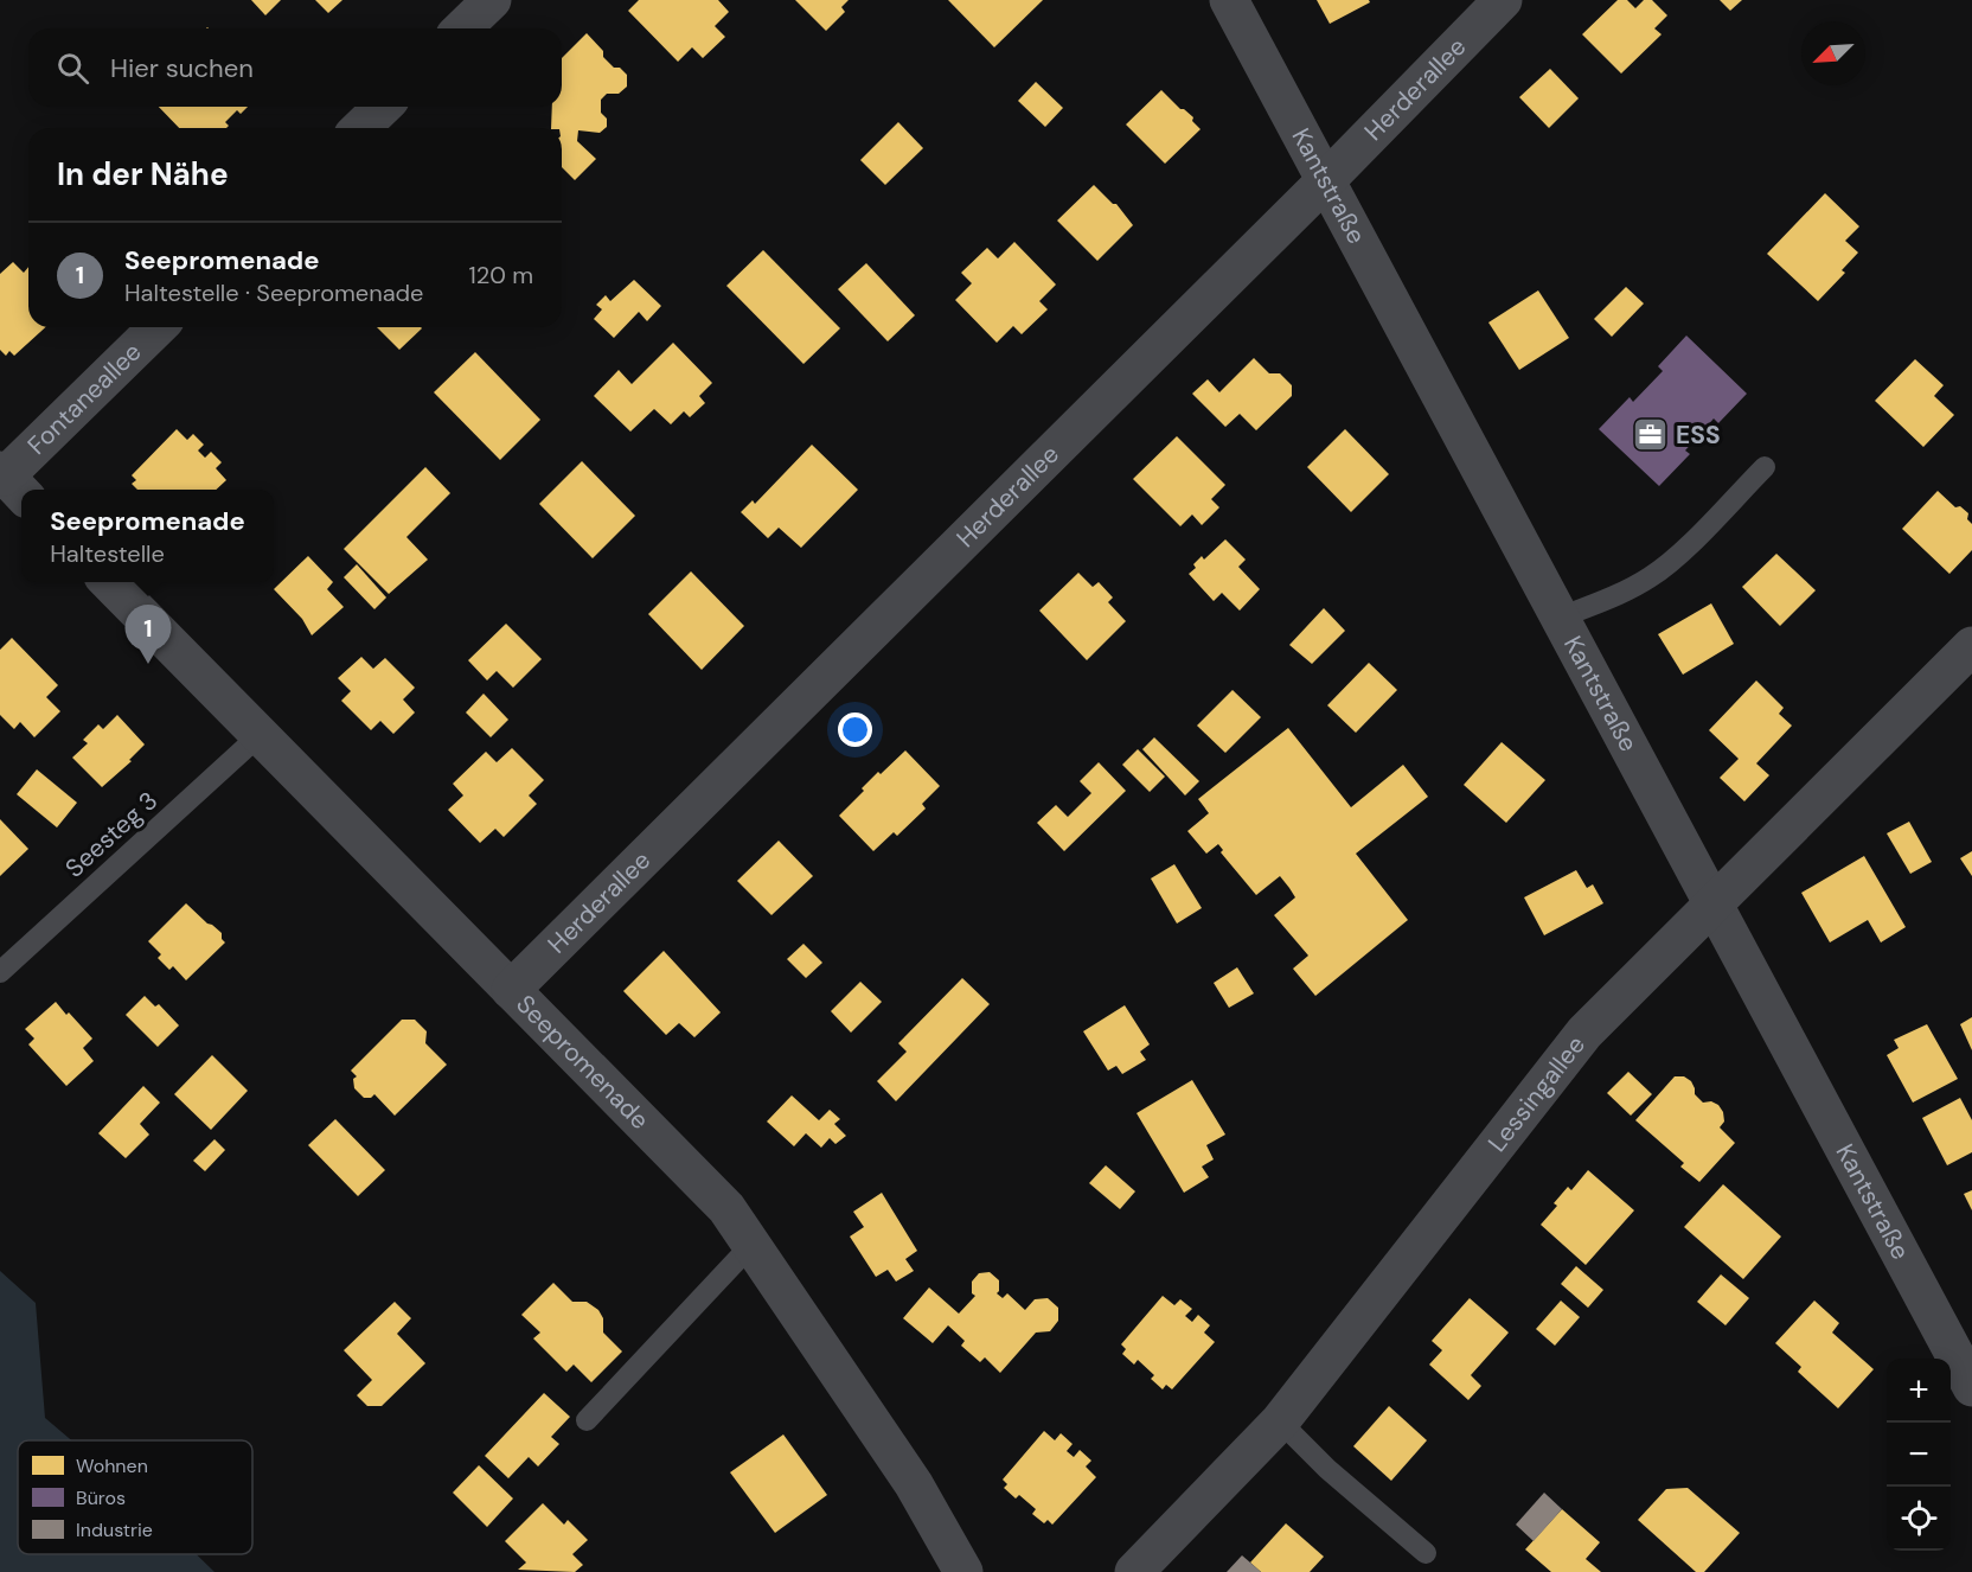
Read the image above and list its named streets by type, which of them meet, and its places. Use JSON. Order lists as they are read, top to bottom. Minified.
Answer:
{"streets":{"street":["Herderallee","Kantstraße","Fontaneallee","Seepromenade","Lessingallee"],"lane":["Seesteg 3"]},"crossings":[["Herderallee","Kantstraße"],["Herderallee","Seepromenade"],["Kantstraße","Lessingallee"],["Seesteg 3","Seepromenade"]],"places":{"office":["ESS"]},"legend":["Wohnen","Büros","Industrie"],"north":"bottom left","page":{"search":"Hier suchen","heading":"In der Nähe","list":[{"mark":"1","name":"Seepromenade","note":"Haltestelle · Seepromenade","value":"120 m"}],"popup":["Seepromenade","Haltestelle"],"pins":"1","map_buttons":["+","−"]}}
